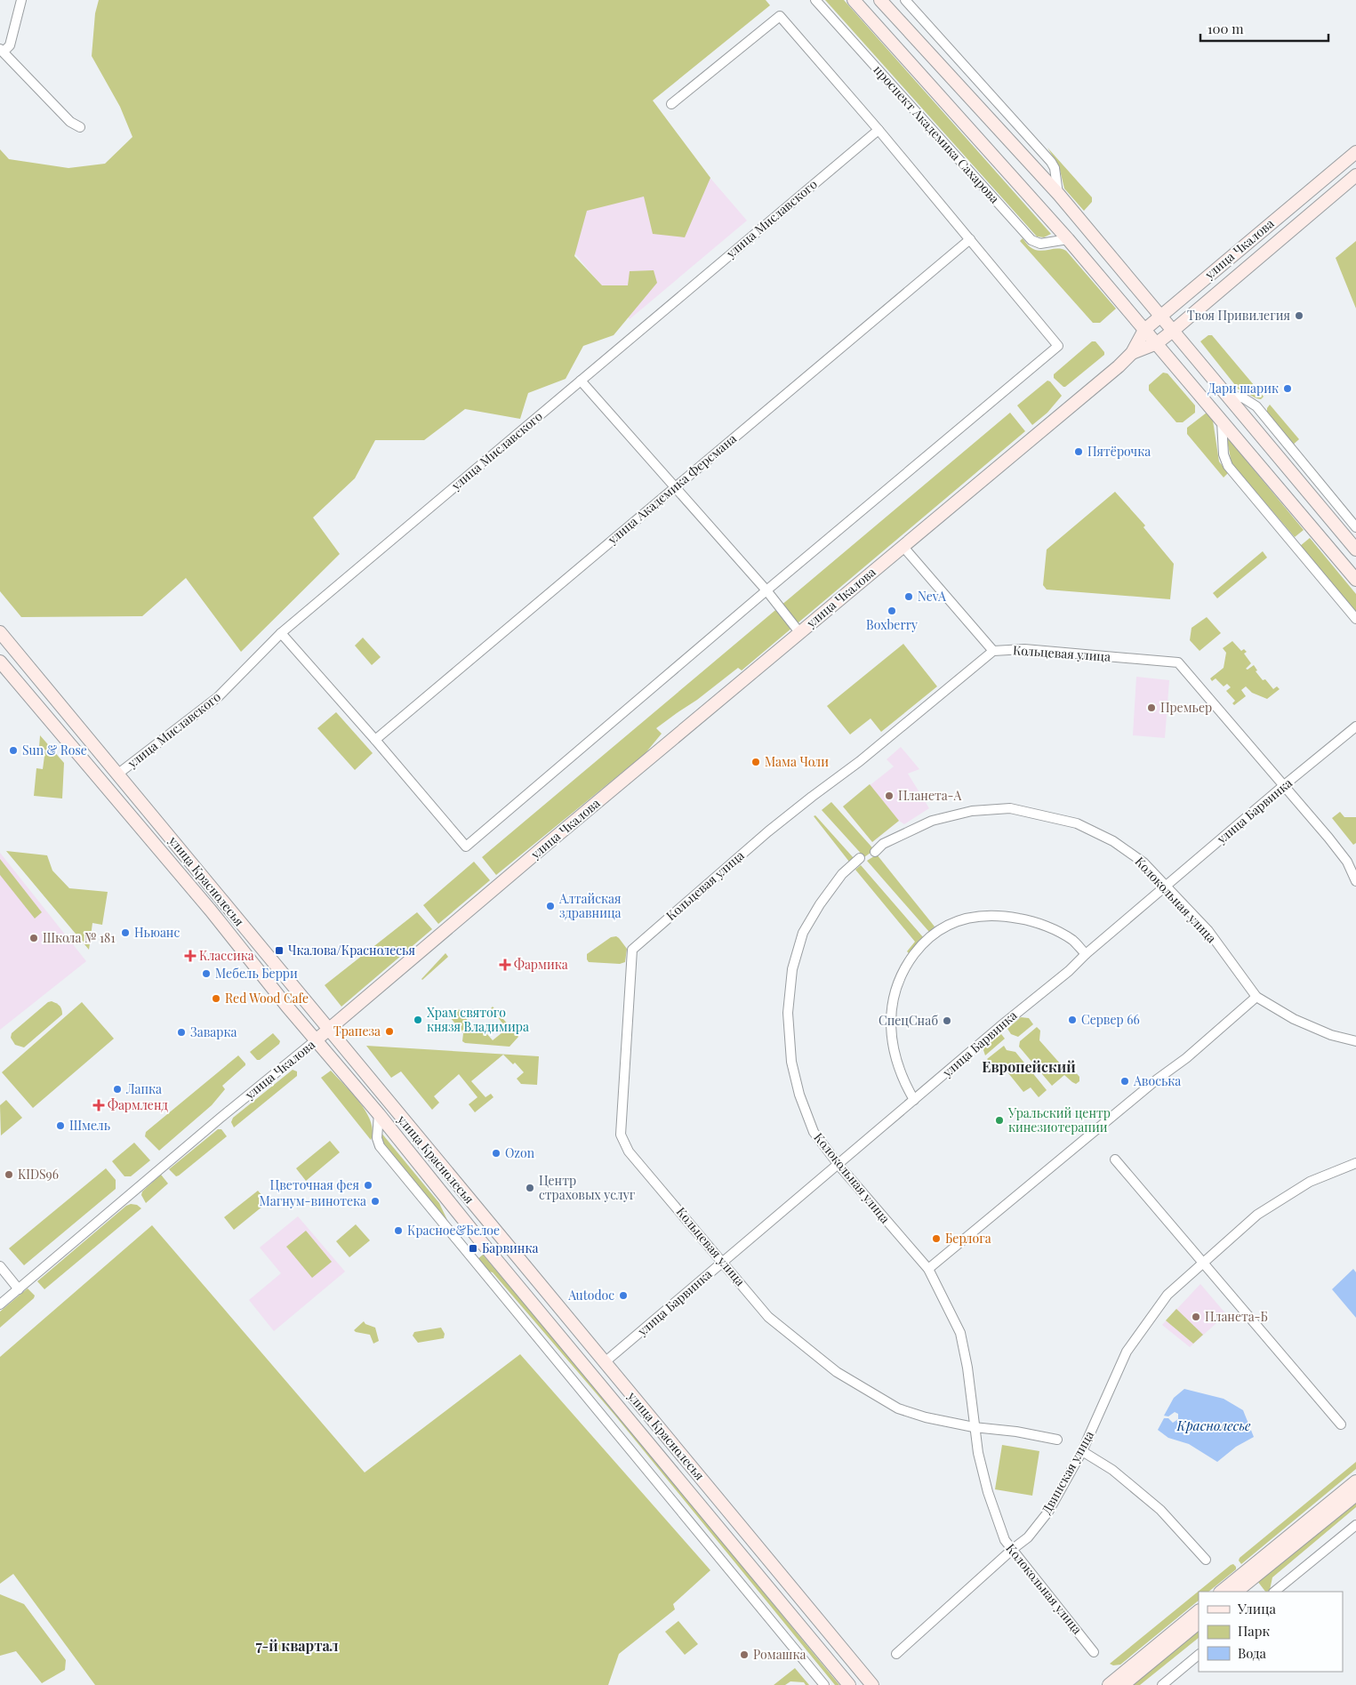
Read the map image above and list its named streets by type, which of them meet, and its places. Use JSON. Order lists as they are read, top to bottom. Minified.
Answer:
{"streets":{"street":["проспект Академика Сахарова","улица Миславского","улица Чкалова","улица Академика Ферсмана","Кольцевая улица","улица Барвинка","улица Краснолесья","Колокольная улица","Двинская улица"]},"crossings":[["улица Миславского","улица Краснолесья"],["улица Чкалова","улица Краснолесья"],["Кольцевая улица","улица Барвинка"],["Кольцевая улица","Колокольная улица"],["улица Барвинка","улица Краснолесья"],["улица Барвинка","Колокольная улица"],["Колокольная улица","Двинская улица"]],"districts":["Европейский","7-й квартал"],"water":["Краснолесье"],"places":{"other":["Твоя Привилегия","Дари шарик","Пятёрочка","NevA","Boxberry","Премьер","Sun & Rose","Мама Чоли","Планета-А","Алтайская здравница","Ньюанс","Школа № 181","Мебель Берри","Red Wood Cafe","Храм святого князя Владимира","Сервер 66","СпецСнаб","Трапеза","Заварка","Авоська","Лапка","Уральский центр кинезиотерапии","Шмель","Ozon","KIDS96","Цветочная фея","Центр страховых услуг","Магнум-винотека","Красное&Белое","Берлога","Autodoc","Планета-Б","Ромашка"],"transit":["Чкалова/Краснолесья","Барвинка"],"health":["Классика","Фармика","Фармленд"]},"legend":["Улица","Парк","Вода"],"scale_bar":"100 m"}
